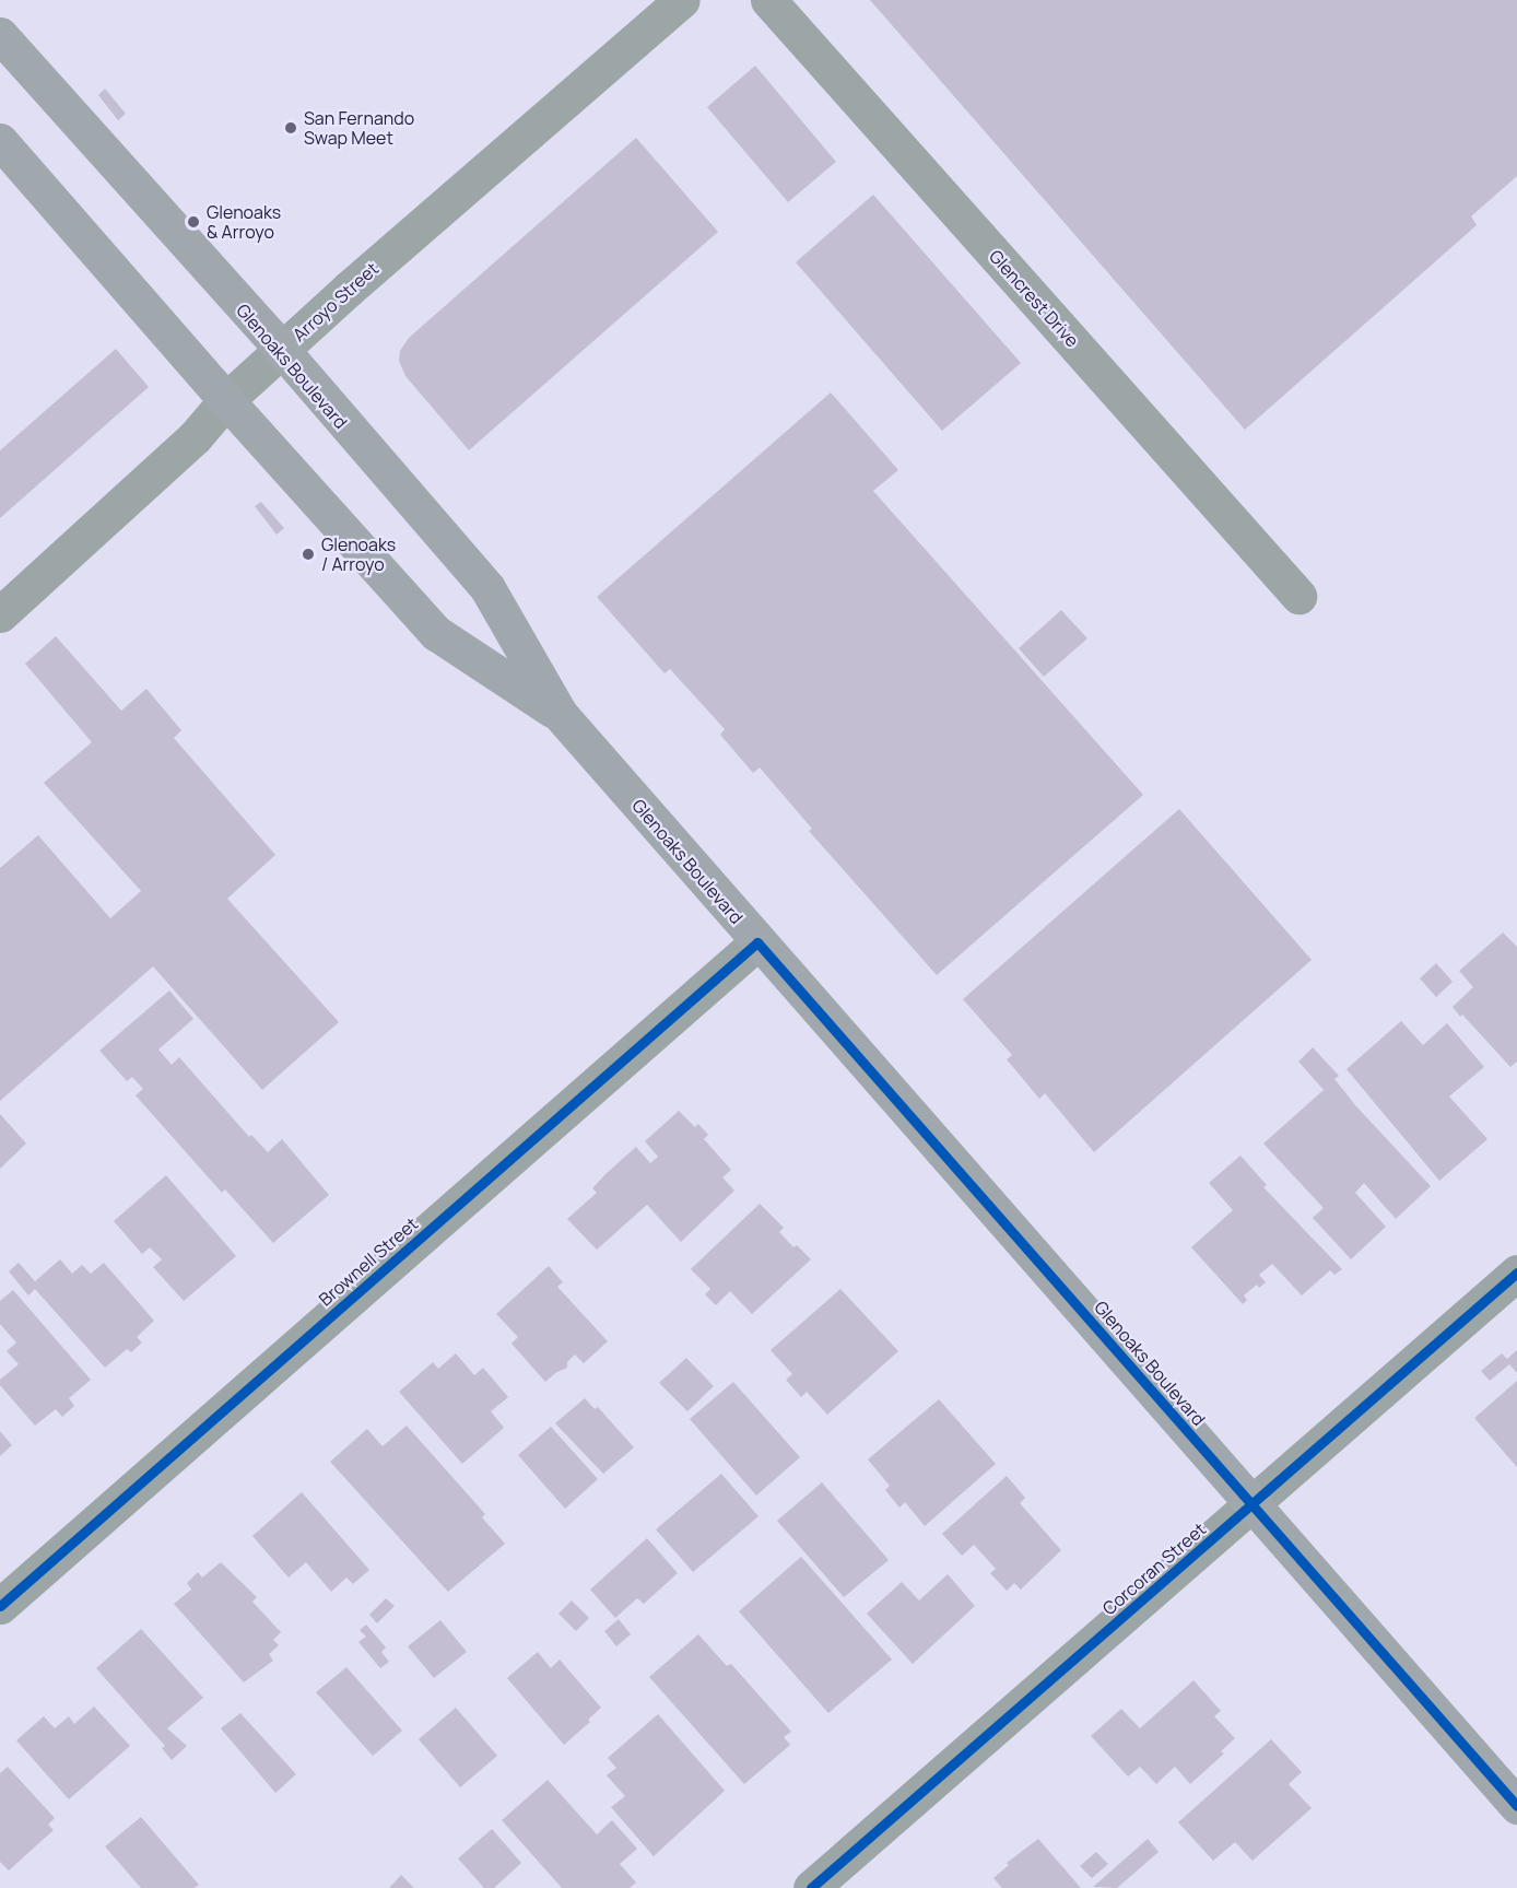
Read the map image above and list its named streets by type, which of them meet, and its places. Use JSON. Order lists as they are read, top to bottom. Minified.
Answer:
{"streets":{"main road":["Glenoaks Boulevard"],"street":["Glencrest Drive","Arroyo Street","Brownell Street","Corcoran Street"]},"crossings":[["Arroyo Street","Glenoaks Boulevard"],["Glenoaks Boulevard","Brownell Street"],["Glenoaks Boulevard","Corcoran Street"]],"places":["San Fernando Swap Meet","Glenoaks & Arroyo","Glenoaks / Arroyo"]}
